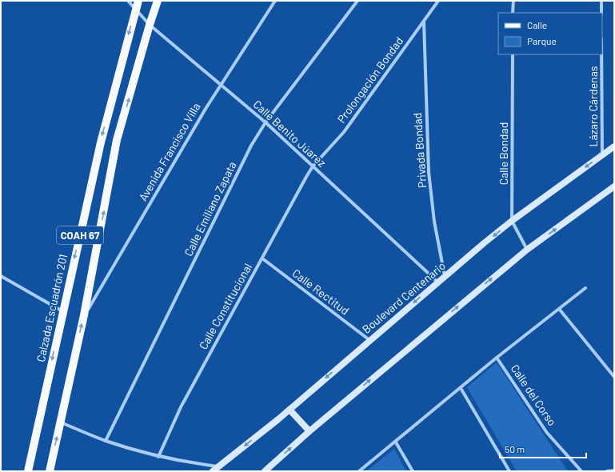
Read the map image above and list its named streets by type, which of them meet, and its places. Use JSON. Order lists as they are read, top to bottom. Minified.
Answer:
{"streets":{"main road":["COAH 67","Boulevard Centenario","Calzada Escuadrón 201"],"street":["Prolongación Bondad","Lázaro Cárdenas","Calle Benito Júarez","Privada Bondad","Avenida Francisco Villa","Calle Bondad","Calle Emiliano Zapata","Calle Rectitud","Calle Constitucional","Calle del Corso"]},"crossings":[["Prolongación Bondad","Calle Benito Júarez"],["Prolongación Bondad","Privada Bondad"],["Prolongación Bondad","Calle Constitucional"],["Lázaro Cárdenas","Boulevard Centenario"],["Calle Benito Júarez","Avenida Francisco Villa"],["Calle Benito Júarez","Calle Emiliano Zapata"],["Calle Benito Júarez","COAH 67"],["Calle Benito Júarez","Boulevard Centenario"],["Calle Benito Júarez","Calle Constitucional"],["Calle Benito Júarez","Calzada Escuadrón 201"],["Privada Bondad","Boulevard Centenario"],["Avenida Francisco Villa","COAH 67"],["Calle Bondad","Boulevard Centenario"],["Calle Rectitud","Boulevard Centenario"],["Calle Rectitud","Calle Constitucional"]],"legend":["Calle","Parque"],"scale_bar":"50 m"}
